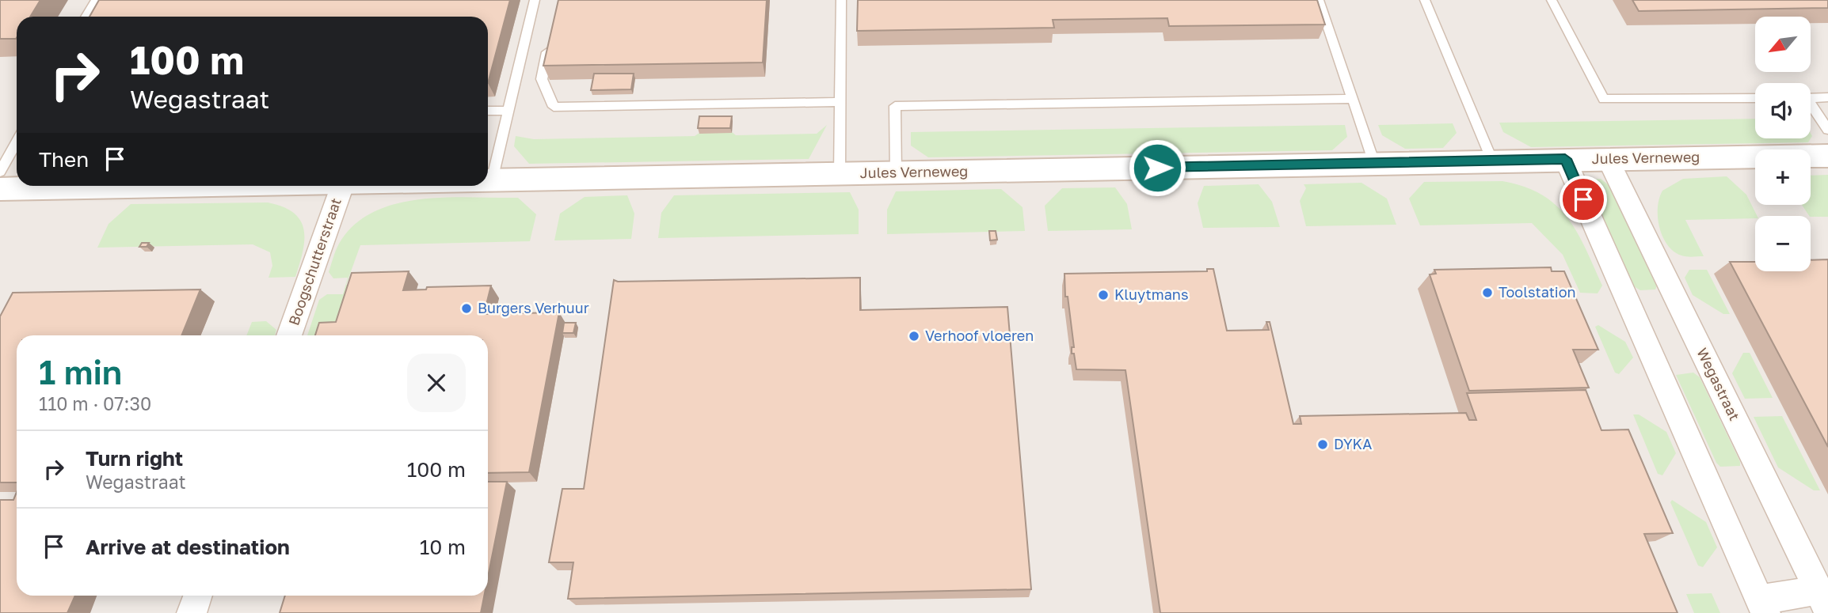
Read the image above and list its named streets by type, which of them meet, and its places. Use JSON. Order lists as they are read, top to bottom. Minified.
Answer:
{"streets":{"street":["Jules Verneweg","Boogschutterstraat","Wegastraat"]},"crossings":[["Jules Verneweg","Wegastraat"]],"places":["Toolstation","Kluytmans","Burgers Verhuur","Verhoof vloeren","DYKA"],"north":"bottom left","page":{"map_buttons":["+","−"],"turn":["100 m","Wegastraat"],"then":"Then","heading":["1 min","110 m · 07:30"],"list":[{"name":"Turn right","note":"Wegastraat","value":"100 m"},{"name":"Arrive at destination","value":"10 m"}]}}
